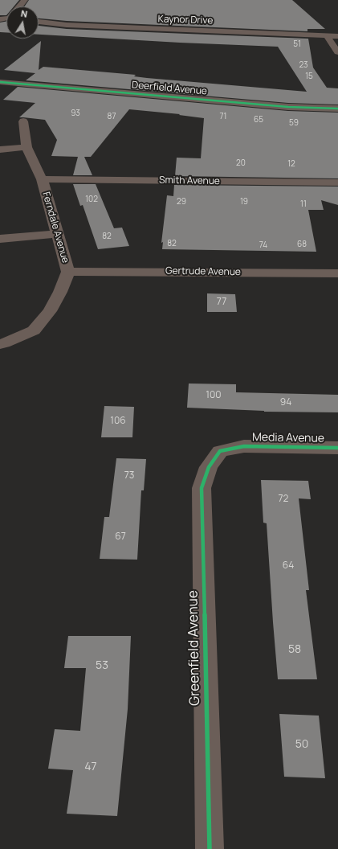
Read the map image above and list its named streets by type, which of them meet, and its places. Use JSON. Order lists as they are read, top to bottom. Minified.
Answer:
{"streets":{"street":["Kaynor Drive","Deerfield Avenue","Smith Avenue","Ferndale Avenue","Gertrude Avenue","Media Avenue","Greenfield Avenue"]},"crossings":[["Smith Avenue","Ferndale Avenue"],["Ferndale Avenue","Gertrude Avenue"],["Media Avenue","Greenfield Avenue"]],"house_numbers":["51","23","15","93","87","71","65","59","20","12","102","29","19","11","82","82","68","74","77","100","94","106","73","72","67","64","58","53","50","47"],"north":"top"}
